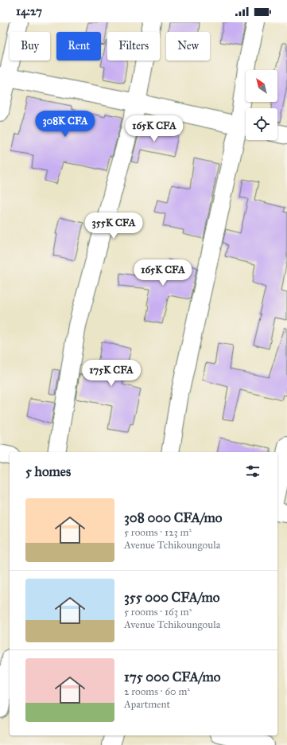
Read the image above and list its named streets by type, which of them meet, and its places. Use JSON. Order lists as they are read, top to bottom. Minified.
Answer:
{"north":"top left","page":{"status":"14:27","chip":["Buy","Rent","Filters","New"],"price":["308K CFA","165K CFA","355K CFA","165K CFA","175K CFA"],"heading":"5 homes","list":[{"name":"308 000 CFA/mo","note":"5 rooms · 123 m² · Avenue Tchikoungoula"},{"name":"355 000 CFA/mo","note":"5 rooms · 163 m² · Avenue Tchikoungoula"},{"name":"175 000 CFA/mo","note":"2 rooms · 60 m² · Apartment"}]}}
